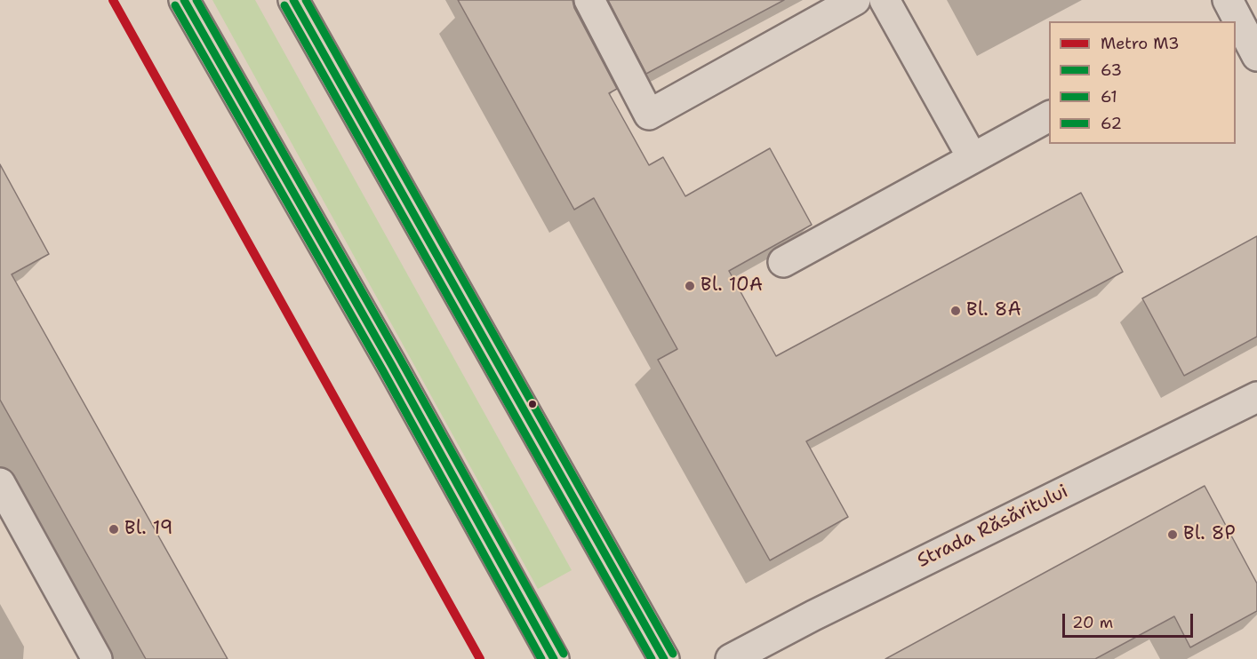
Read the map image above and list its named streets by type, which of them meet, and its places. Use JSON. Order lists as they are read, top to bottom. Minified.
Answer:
{"streets":{"street":["Strada Răsăritului"]},"places":["Bl. 10A","Bl. 8A","Bl. 19","Bl. 8P"],"lines":["metro line M3","transit line 63","transit line 62","transit line 61"],"legend":["Metro M3","63","61","62"],"scale_bar":"20 m"}
